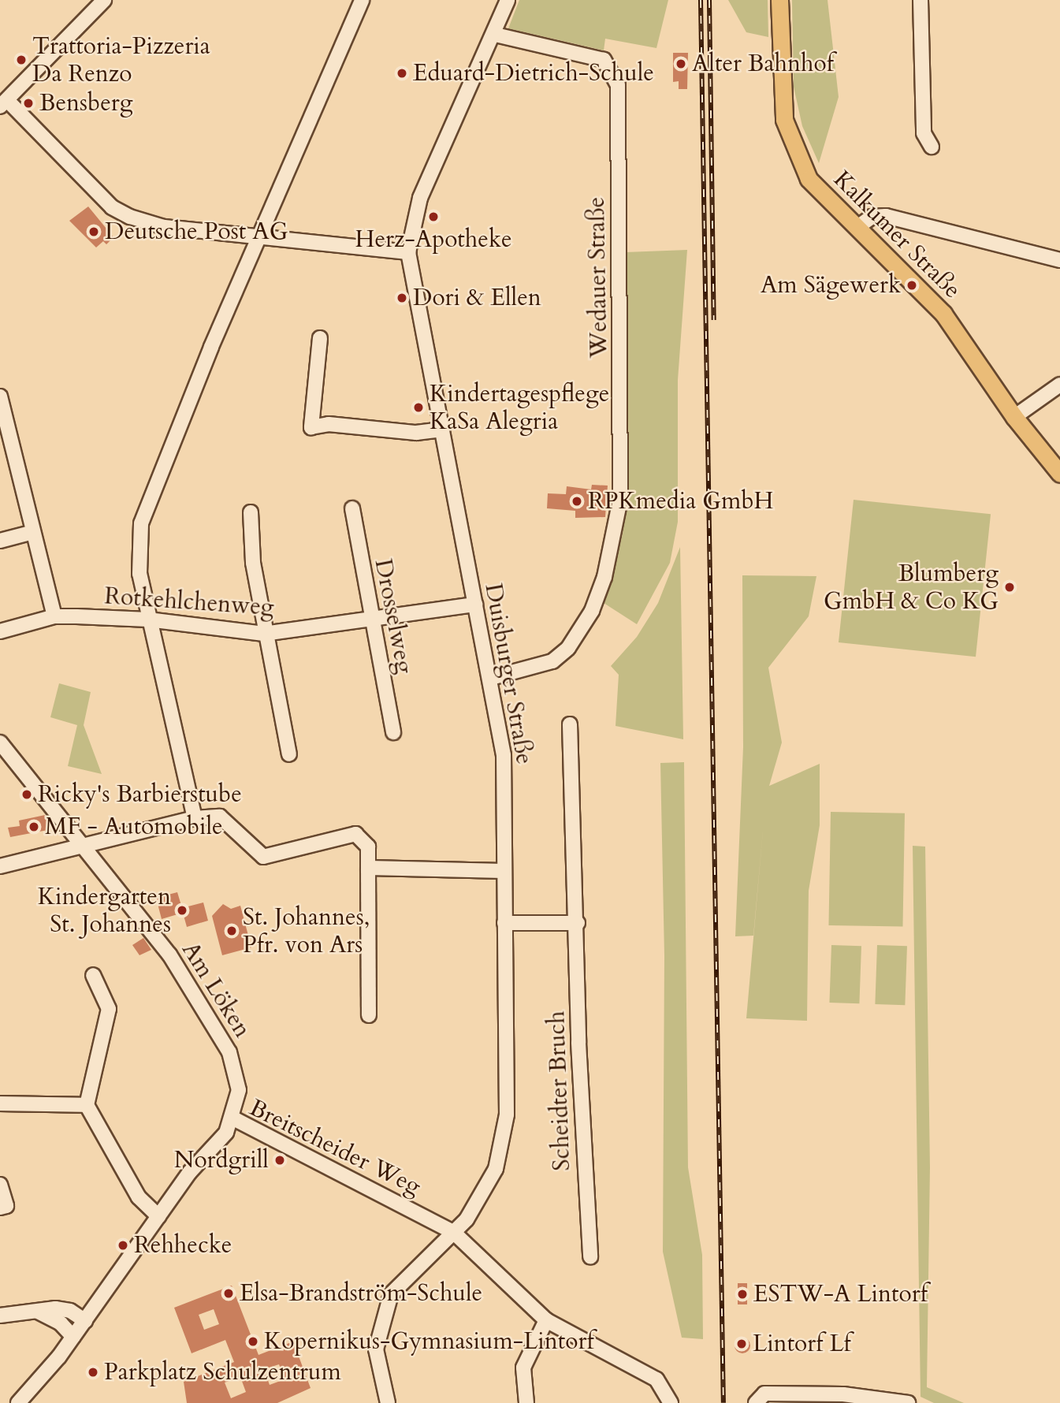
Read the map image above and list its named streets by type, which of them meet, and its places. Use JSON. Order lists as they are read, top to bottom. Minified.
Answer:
{"streets":{"main road":["Kalkumer Straße"],"street":["Wedauer Straße","Rotkehlchenweg","Drosselweg","Duisburger Straße","Am Löken","Scheidter Bruch","Breitscheider Weg"]},"crossings":[["Wedauer Straße","Duisburger Straße"],["Rotkehlchenweg","Drosselweg"],["Rotkehlchenweg","Duisburger Straße"],["Duisburger Straße","Breitscheider Weg"],["Am Löken","Breitscheider Weg"]],"places":["Trattoria-Pizzeria Da Renzo","Alter Bahnhof","Eduard-Dietrich-Schule","Bensberg","Herz-Apotheke","Deutsche Post AG","Am Sägewerk","Dori & Ellen","Kindertagespflege KaSa Alegria","RPKmedia GmbH","Blumberg GmbH & Co KG","Ricky's Barbierstube","MF - Automobile","Kindergarten St. Johannes","St. Johannes, Pfr. von Ars","Nordgrill","Rehhecke","Elsa-Brandström-Schule","ESTW-A Lintorf","Kopernikus-Gymnasium-Lintorf","Lintorf Lf","Parkplatz Schulzentrum"]}
